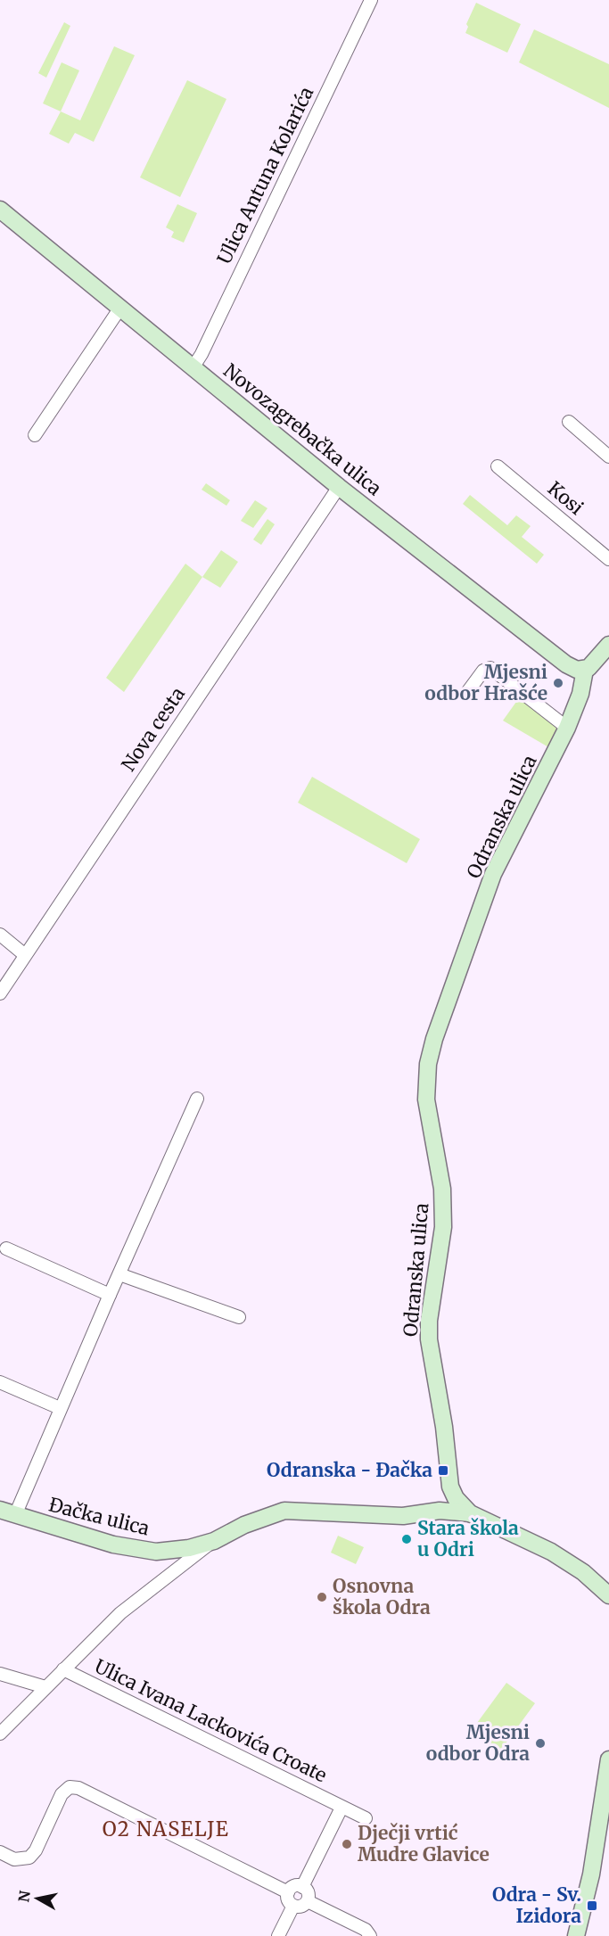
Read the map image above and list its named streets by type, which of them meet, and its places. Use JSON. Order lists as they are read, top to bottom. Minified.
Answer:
{"streets":{"street":["Ulica Antuna Kolarića","Novozagrebačka ulica","Kosi","Nova cesta","Odranska ulica","Đačka ulica","Ulica Ivana Lackovića Croate"]},"crossings":[["Ulica Antuna Kolarića","Novozagrebačka ulica"],["Novozagrebačka ulica","Nova cesta"],["Novozagrebačka ulica","Odranska ulica"],["Odranska ulica","Đačka ulica"]],"districts":["O2 NASELJE"],"places":{"other":["Mjesni odbor Hrašće","Stara škola u Odri","Osnovna škola Odra","Mjesni odbor Odra","Dječji vrtić Mudre Glavice"],"transit":["Odranska - Đačka","Odra - Sv. Izidora"]},"north":"left"}
